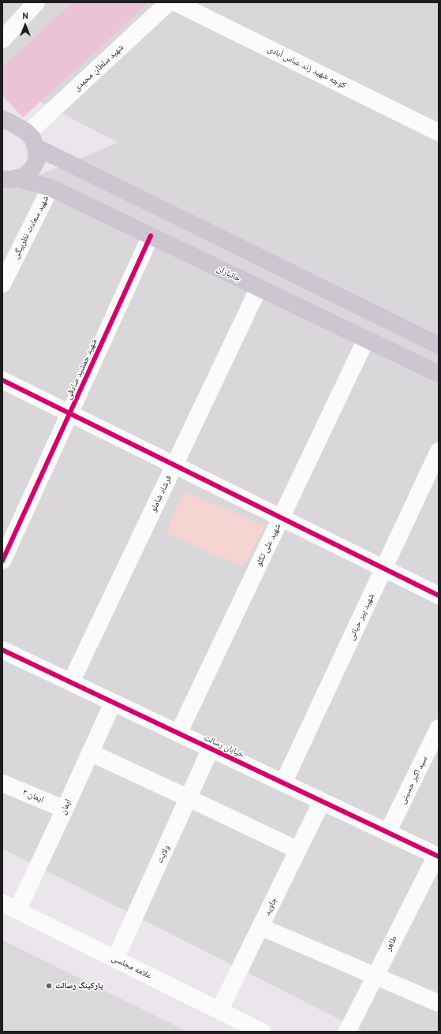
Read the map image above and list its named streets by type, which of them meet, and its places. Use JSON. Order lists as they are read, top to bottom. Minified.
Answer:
{"streets":{"main road":["جانبازان"],"street":["کوچه شهید زند عباس آبادی","شهید سلطان محمدی","شهید سعادت نظربیگی","شهید جمشید صادقی","فرشاد شاملو","شهید علی تکلو","شهید پیر حیاتی","خیابان رسالت","سید اکبر حسینی","ایمان ۲","ایمان","ولایت","جاوید","طاهر","علامه مجلسی"]},"crossings":[["شهید سعادت نظربیگی","جانبازان"],["جانبازان","شهید جمشید صادقی"],["جانبازان","فرشاد شاملو"],["جانبازان","شهید علی تکلو"],["فرشاد شاملو","خیابان رسالت"],["شهید علی تکلو","خیابان رسالت"],["شهید پیر حیاتی","خیابان رسالت"],["خیابان رسالت","سید اکبر حسینی"],["خیابان رسالت","ایمان"],["خیابان رسالت","ولایت"],["خیابان رسالت","جاوید"],["خیابان رسالت","طاهر"],["ایمان ۲","ایمان"],["ایمان","علامه مجلسی"],["ولایت","علامه مجلسی"],["جاوید","علامه مجلسی"]],"places":["پارکینگ رسالت"],"north":"top"}
